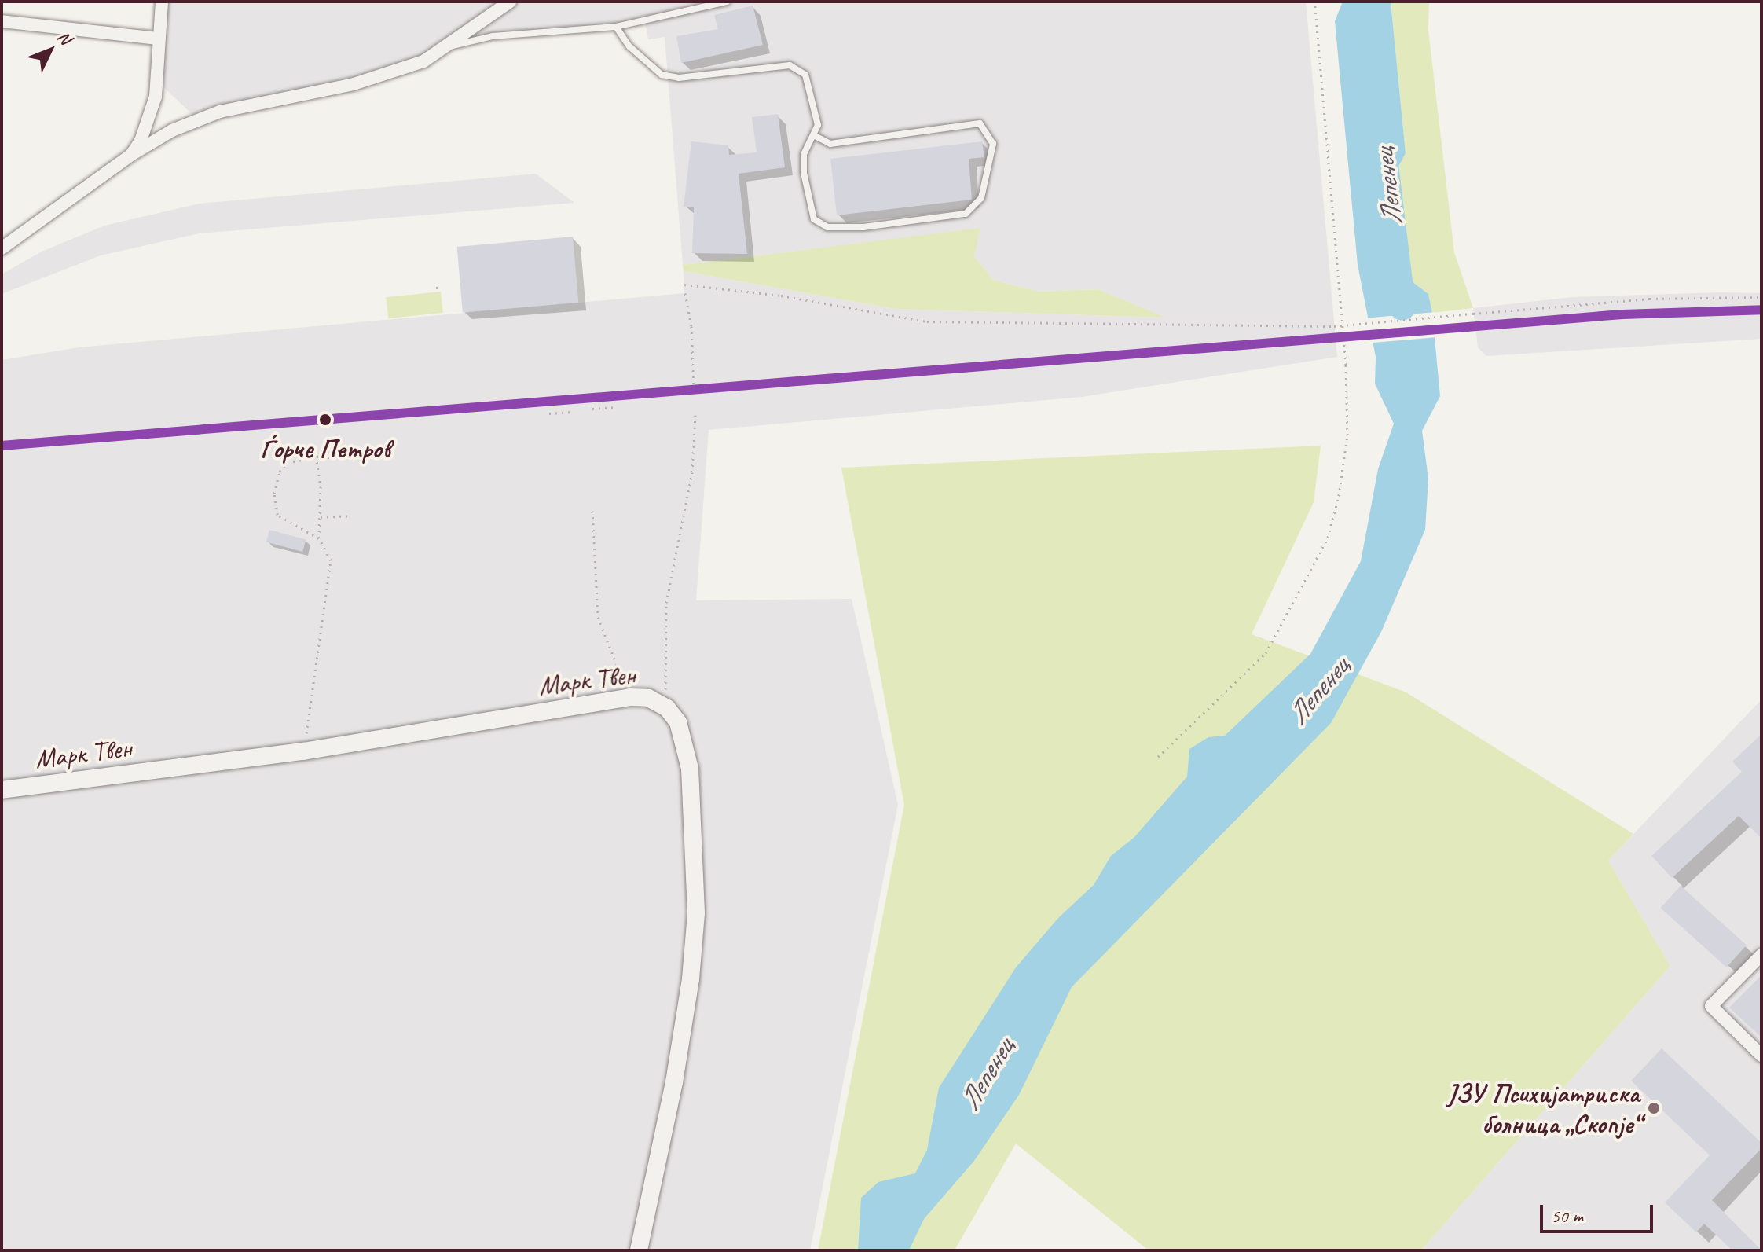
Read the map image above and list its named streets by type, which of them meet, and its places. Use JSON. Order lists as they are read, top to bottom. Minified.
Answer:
{"streets":{"street":["Марк Твен"]},"water":["Лепенец"],"places":["Ѓорче Петров","ЈЗУ Психијатриска болница „Скопје“"],"scale_bar":"50 m","north":"top right"}
